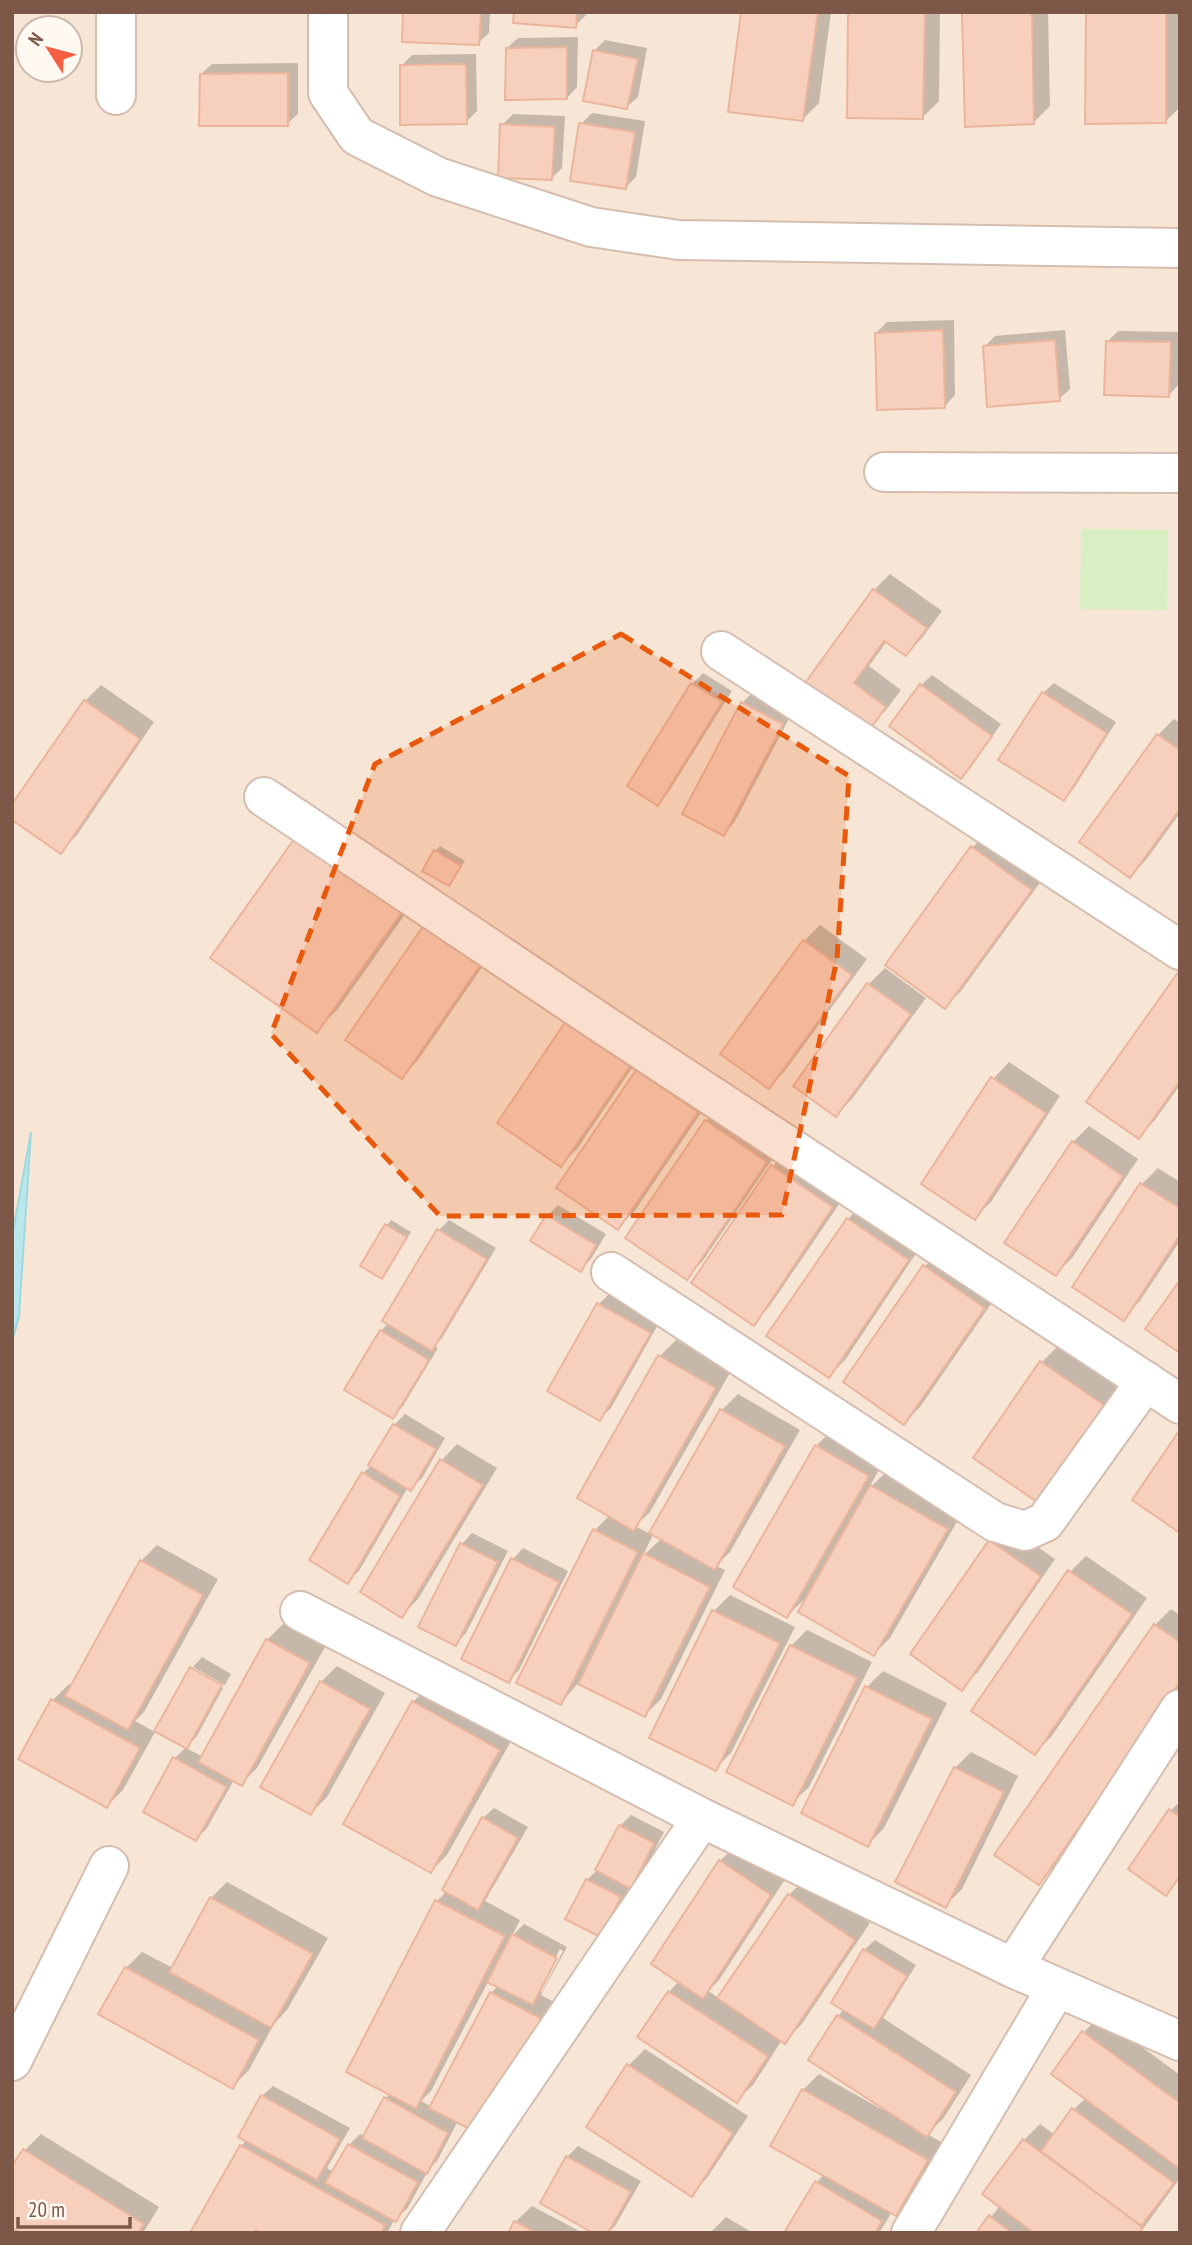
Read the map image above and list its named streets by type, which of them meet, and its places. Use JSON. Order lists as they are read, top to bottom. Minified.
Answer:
{"scale_bar":"20 m","north":"top left"}
